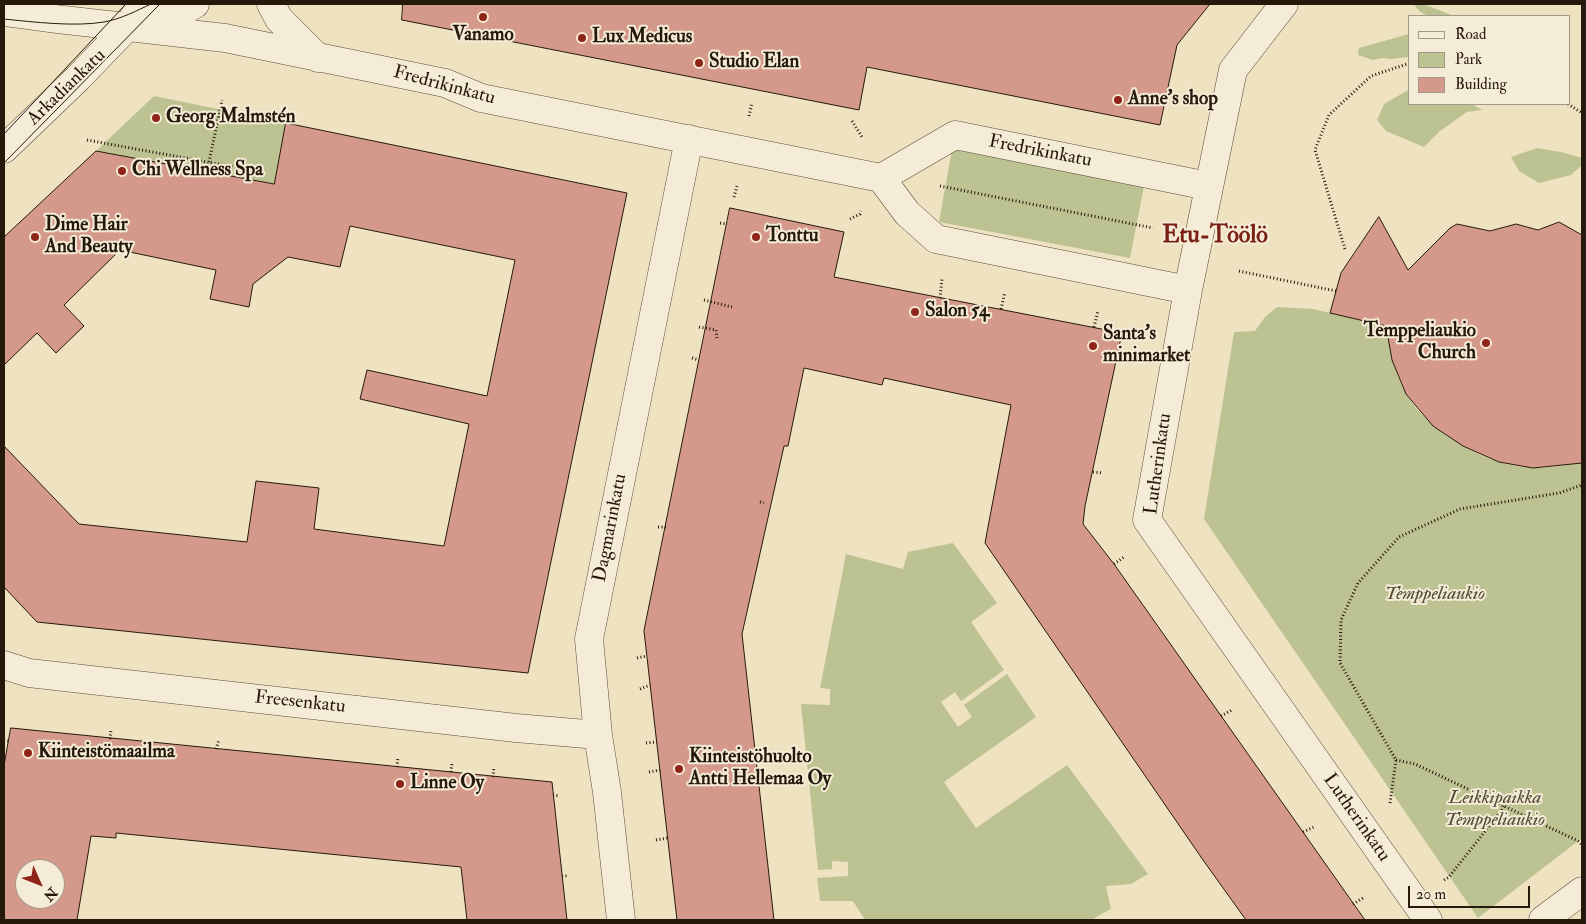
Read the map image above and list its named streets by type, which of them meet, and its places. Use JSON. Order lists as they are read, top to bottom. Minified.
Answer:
{"streets":{"street":["Fredrikinkatu","Arkadiankatu","Lutherinkatu","Dagmarinkatu","Freesenkatu"]},"crossings":[["Fredrikinkatu","Arkadiankatu"],["Fredrikinkatu","Lutherinkatu"],["Fredrikinkatu","Dagmarinkatu"],["Dagmarinkatu","Freesenkatu"]],"districts":["Etu-Töölö"],"parks":["Temppeliaukio","Leikkipaikka Temppeliaukio"],"places":["Vanamo","Lux Medicus","Studio Elan","Anne's shop","Georg Malmstén","Chi Wellness Spa","Dime Hair And Beauty","Tonttu","Salon 54","Temppeliaukio Church","Santa's minimarket","Kiinteistömaailma","Kiinteistöhuolto Antti Hellemaa Oy","Linne Oy"],"legend":["Road","Park","Building"],"scale_bar":"20 m","north":"bottom right"}
